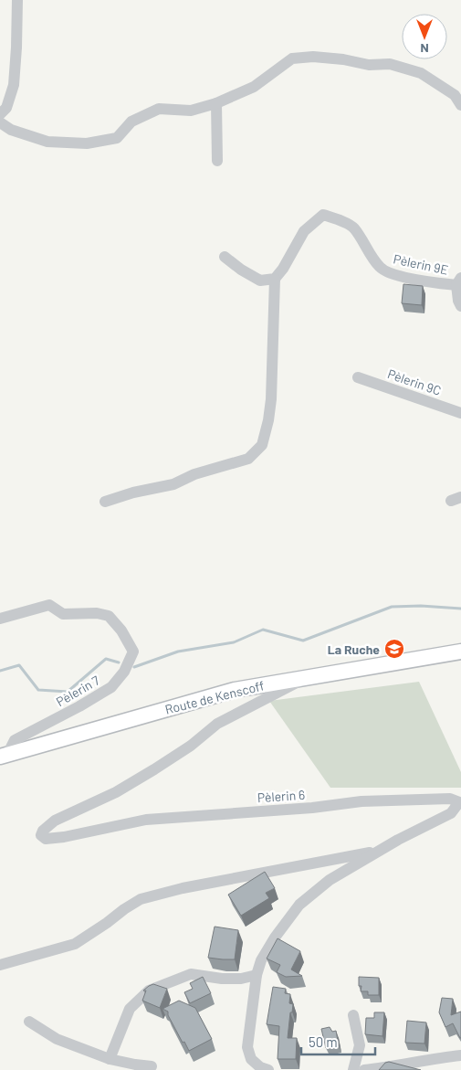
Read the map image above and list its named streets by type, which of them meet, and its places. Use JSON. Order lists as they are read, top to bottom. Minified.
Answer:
{"streets":{"main road":["Route de Kenscoff"],"street":["Pèlerin 9E","Pèlerin 9C","Pèlerin 7","Pèlerin 6"]},"crossings":[["Pèlerin 7","Route de Kenscoff"],["Route de Kenscoff","Pèlerin 6"]],"places":{"school or university":["La Ruche"]},"scale_bar":"50 m","north":"bottom"}
